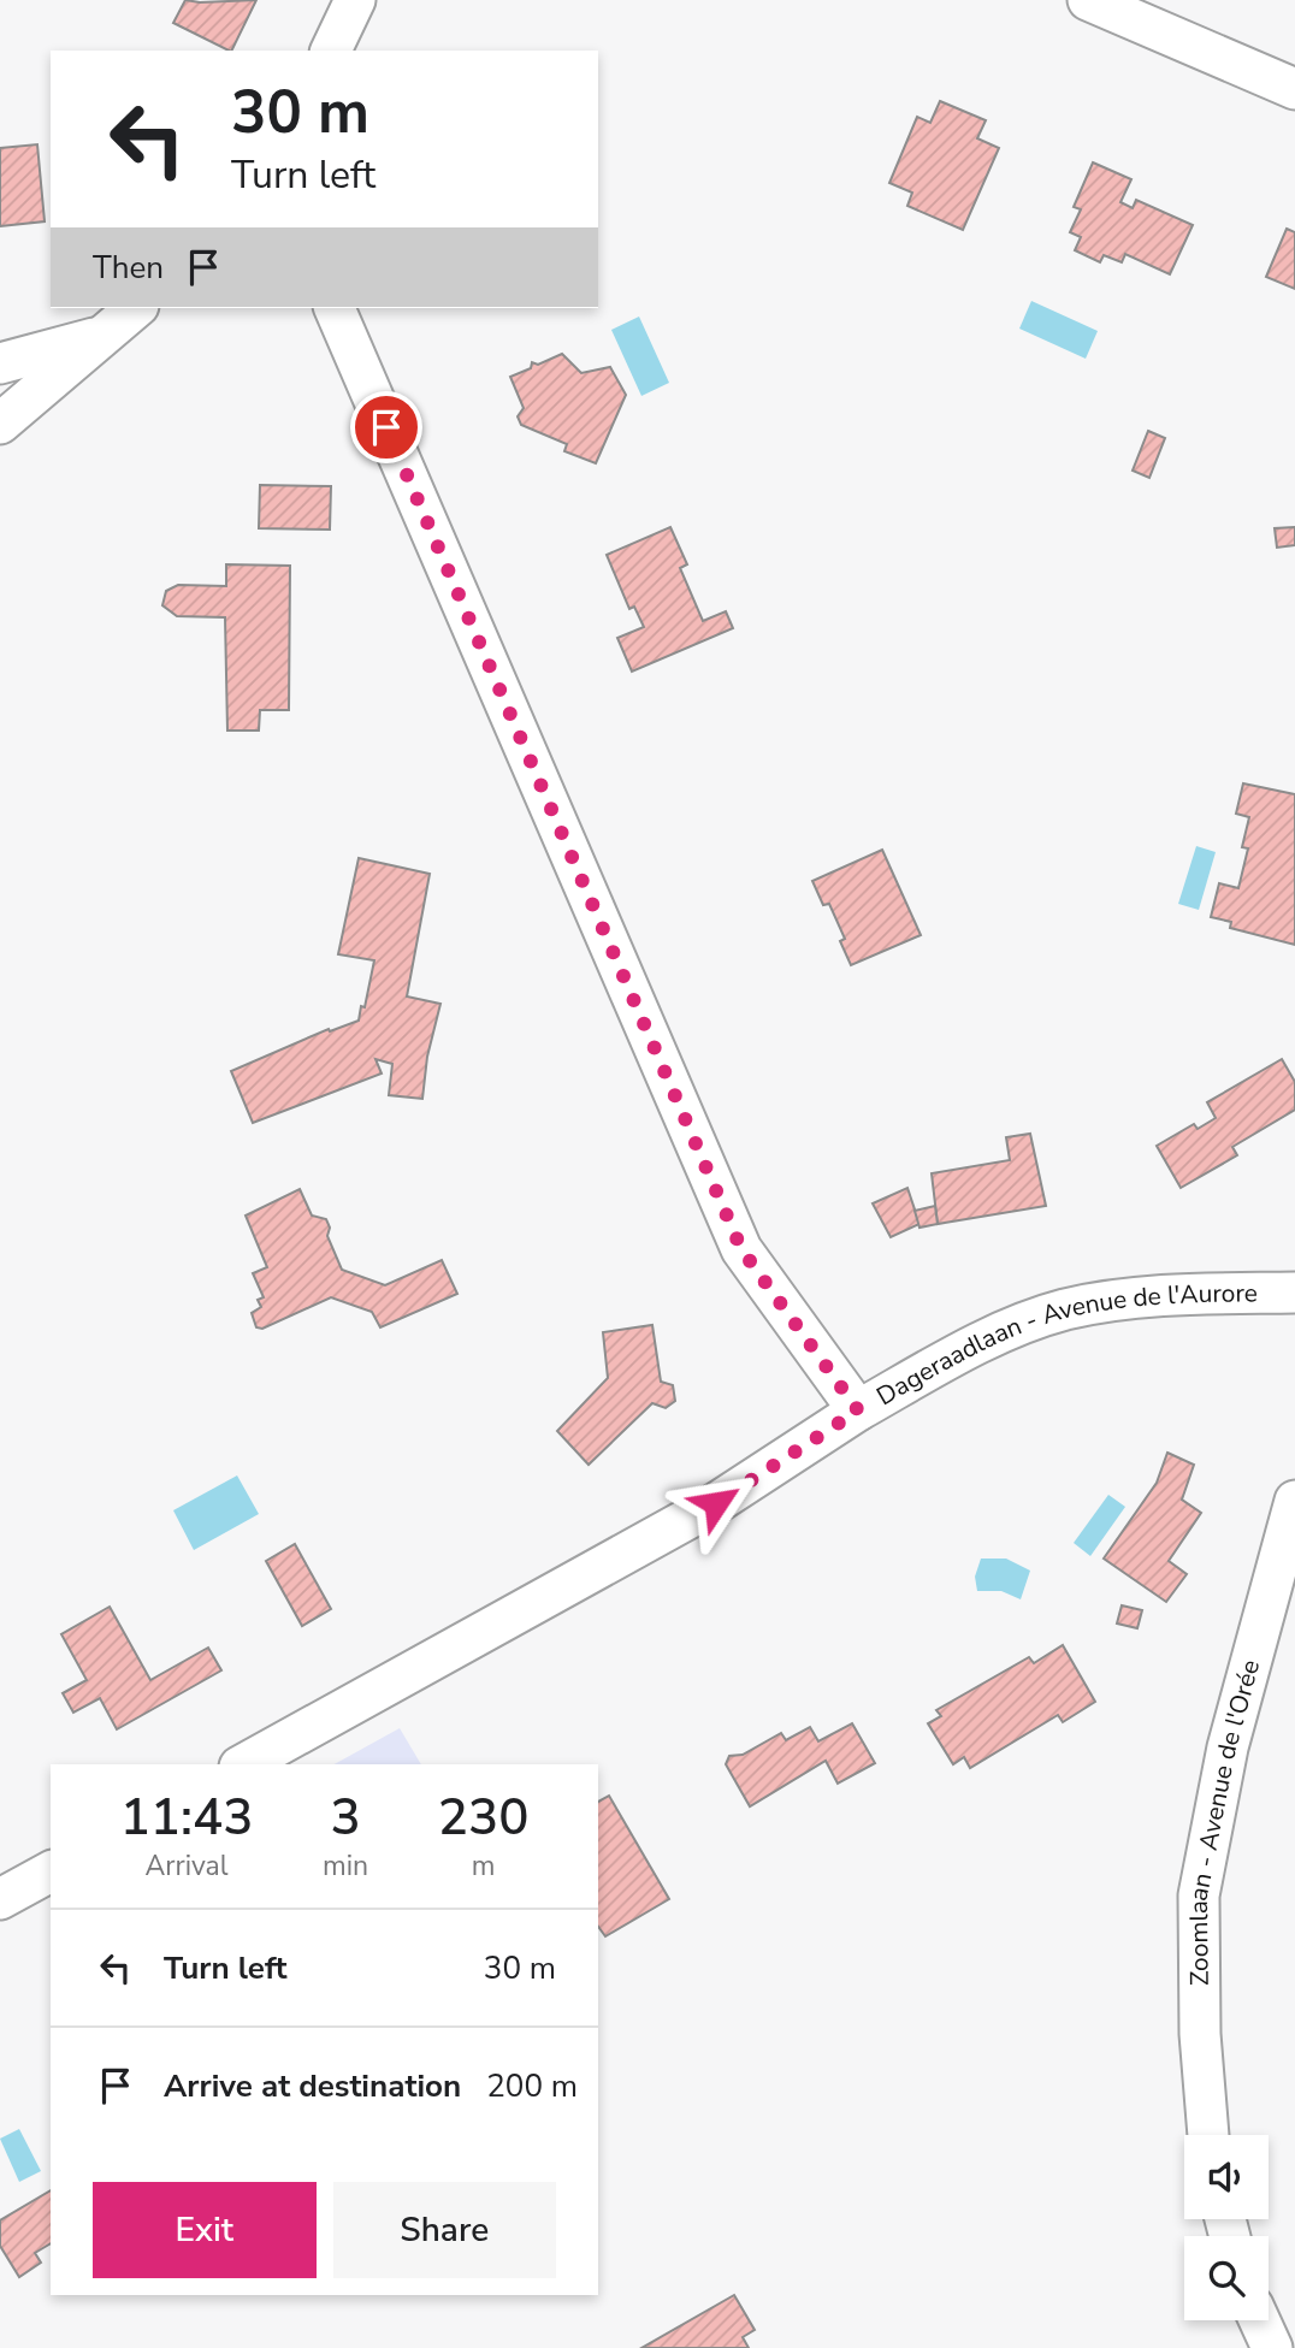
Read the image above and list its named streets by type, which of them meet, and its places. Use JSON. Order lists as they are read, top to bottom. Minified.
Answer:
{"streets":{"street":["Dageraadlaan - Avenue de l'Aurore","Zoomlaan - Avenue de l'Orée"]},"page":{"turn":["30 m","Turn left"],"then":"Then","eta":["11:43","Arrival","3","min","230","m"],"list":[{"name":"Turn left","value":"30 m"},{"name":"Arrive at destination","value":"200 m"}],"buttons":["Exit","Share"]}}
